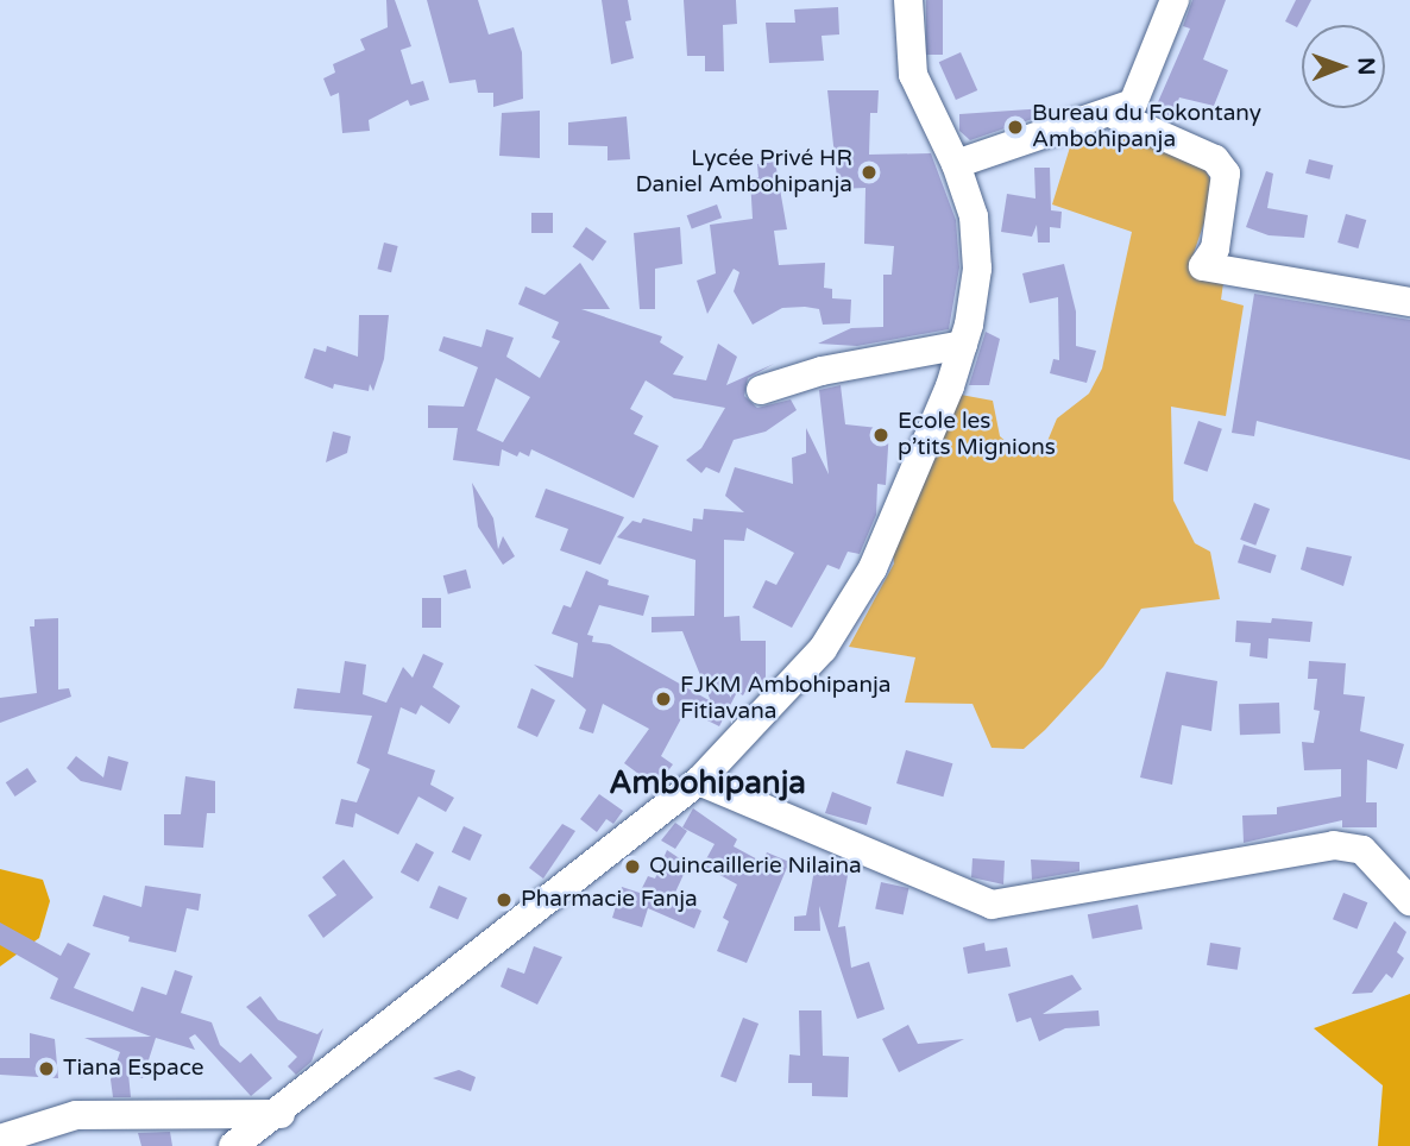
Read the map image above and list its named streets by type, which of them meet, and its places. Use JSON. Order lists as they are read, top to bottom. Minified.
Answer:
{"districts":["Ambohipanja"],"places":["Bureau du Fokontany Ambohipanja","Lycée Privé HR Daniel Ambohipanja","Ecole les p’tits Mignions","FJKM Ambohipanja Fitiavana","Quincaillerie Nilaina","Pharmacie Fanja","Tiana Espace"],"north":"right"}
